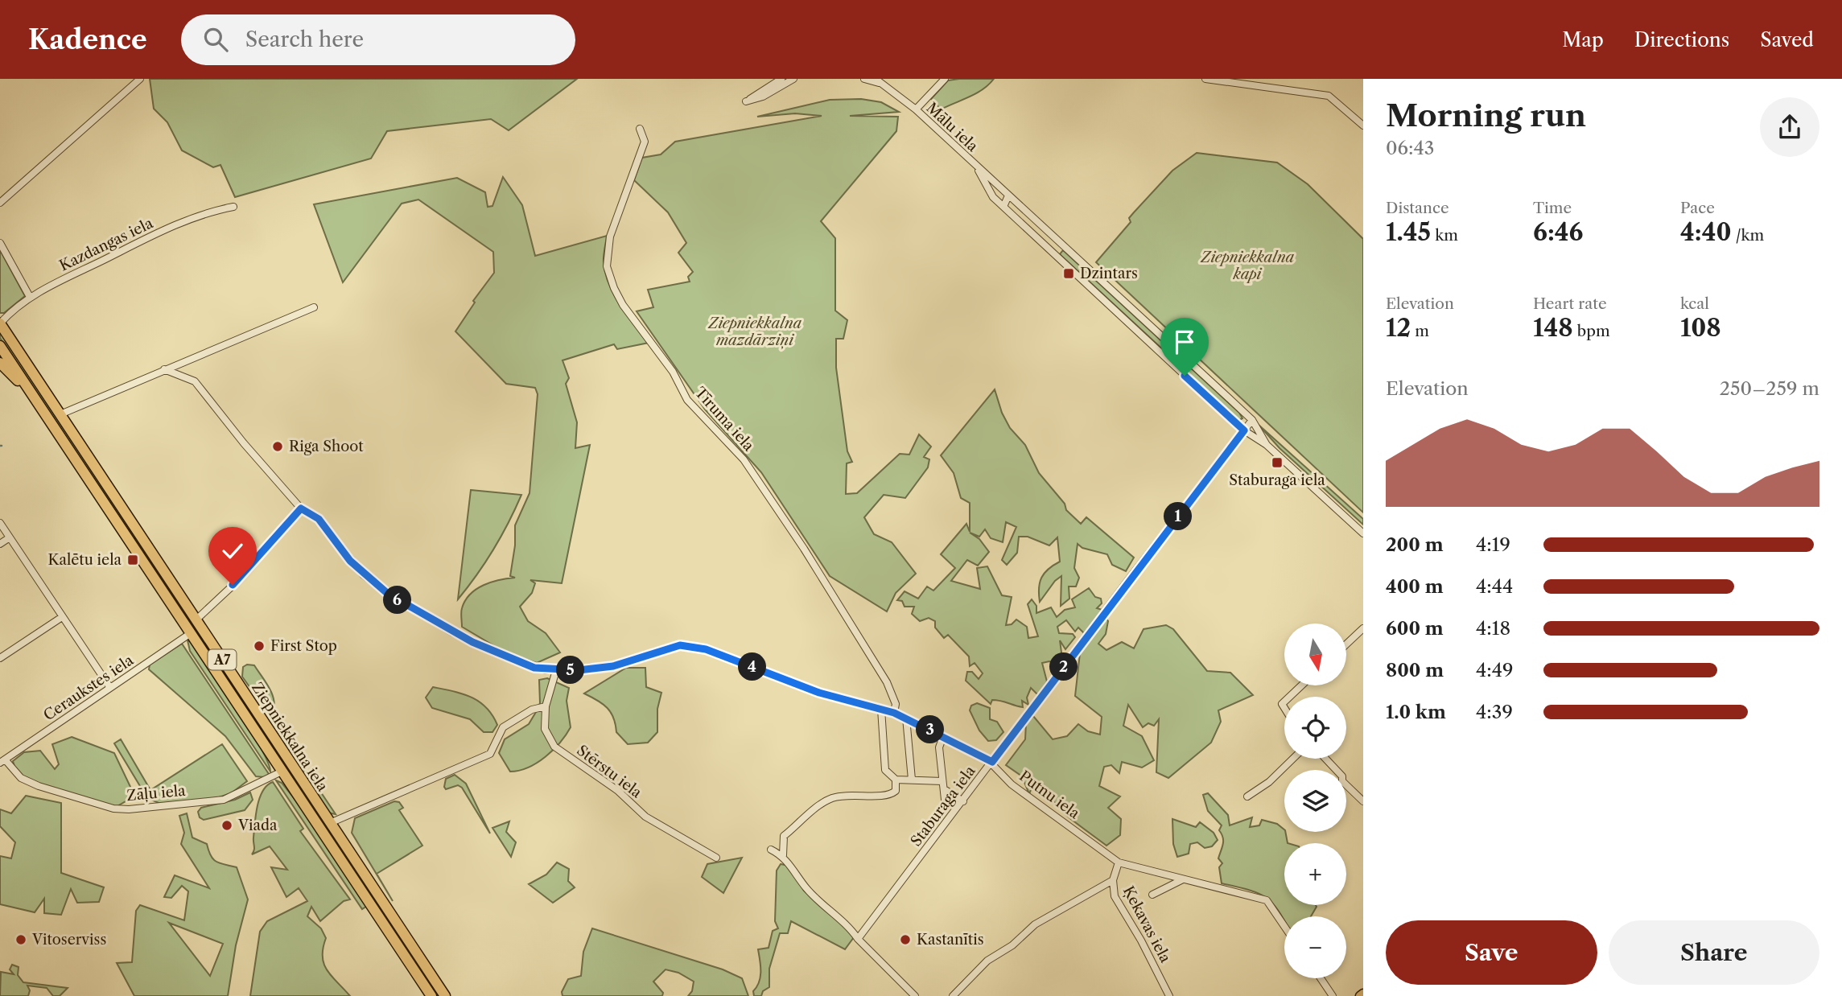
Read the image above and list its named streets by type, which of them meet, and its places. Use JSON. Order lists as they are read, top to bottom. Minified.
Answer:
{"streets":{"highway":["A7","Ziepniekkalna iela"],"street":["Mālu iela","Kazdangas iela","Tīruma iela","Ceraukstes iela","Stērstu iela","Zāļu iela","Putnu iela","Staburaga iela","Ķekavas iela"]},"crossings":[["Mālu iela","Staburaga iela"],["Kazdangas iela","Ziepniekkalna iela"],["Tīruma iela","Putnu iela"],["Ceraukstes iela","Ziepniekkalna iela"],["Ceraukstes iela","Zāļu iela"],["Ziepniekkalna iela","Zāļu iela"],["Stērstu iela","Putnu iela"],["Putnu iela","Staburaga iela"],["Putnu iela","Ķekavas iela"]],"parks":["Ziepniekkalna kapi","Ziepniekkalna mazdārziņi"],"places":{"transit":["Dzintars","Staburaga iela","Kalētu iela"],"other":["Riga Shoot","First Stop","Viada","Vitoserviss","Kastanītis"]},"north":"bottom","page":{"header":"Kadence","search":"Search here","nav":["Map","Directions","Saved"],"heading":["Morning run","06:43"],"stats":[["Distance","1.45 km"],["Time","6:46"],["Pace","4:40 /km"],["Elevation","12 m"],["Heart rate","148 bpm"],["kcal","108"]],"chart":["Elevation","250–259 m"],"pins":["1","6","2","4","5","3"],"list":[{"name":"200 m","note":"4:19"},{"name":"400 m","note":"4:44"},{"name":"600 m","note":"4:18"},{"name":"800 m","note":"4:49"},{"name":"1.0 km","note":"4:39"}],"map_buttons":["+","−"],"buttons":["Save","Share"]}}
